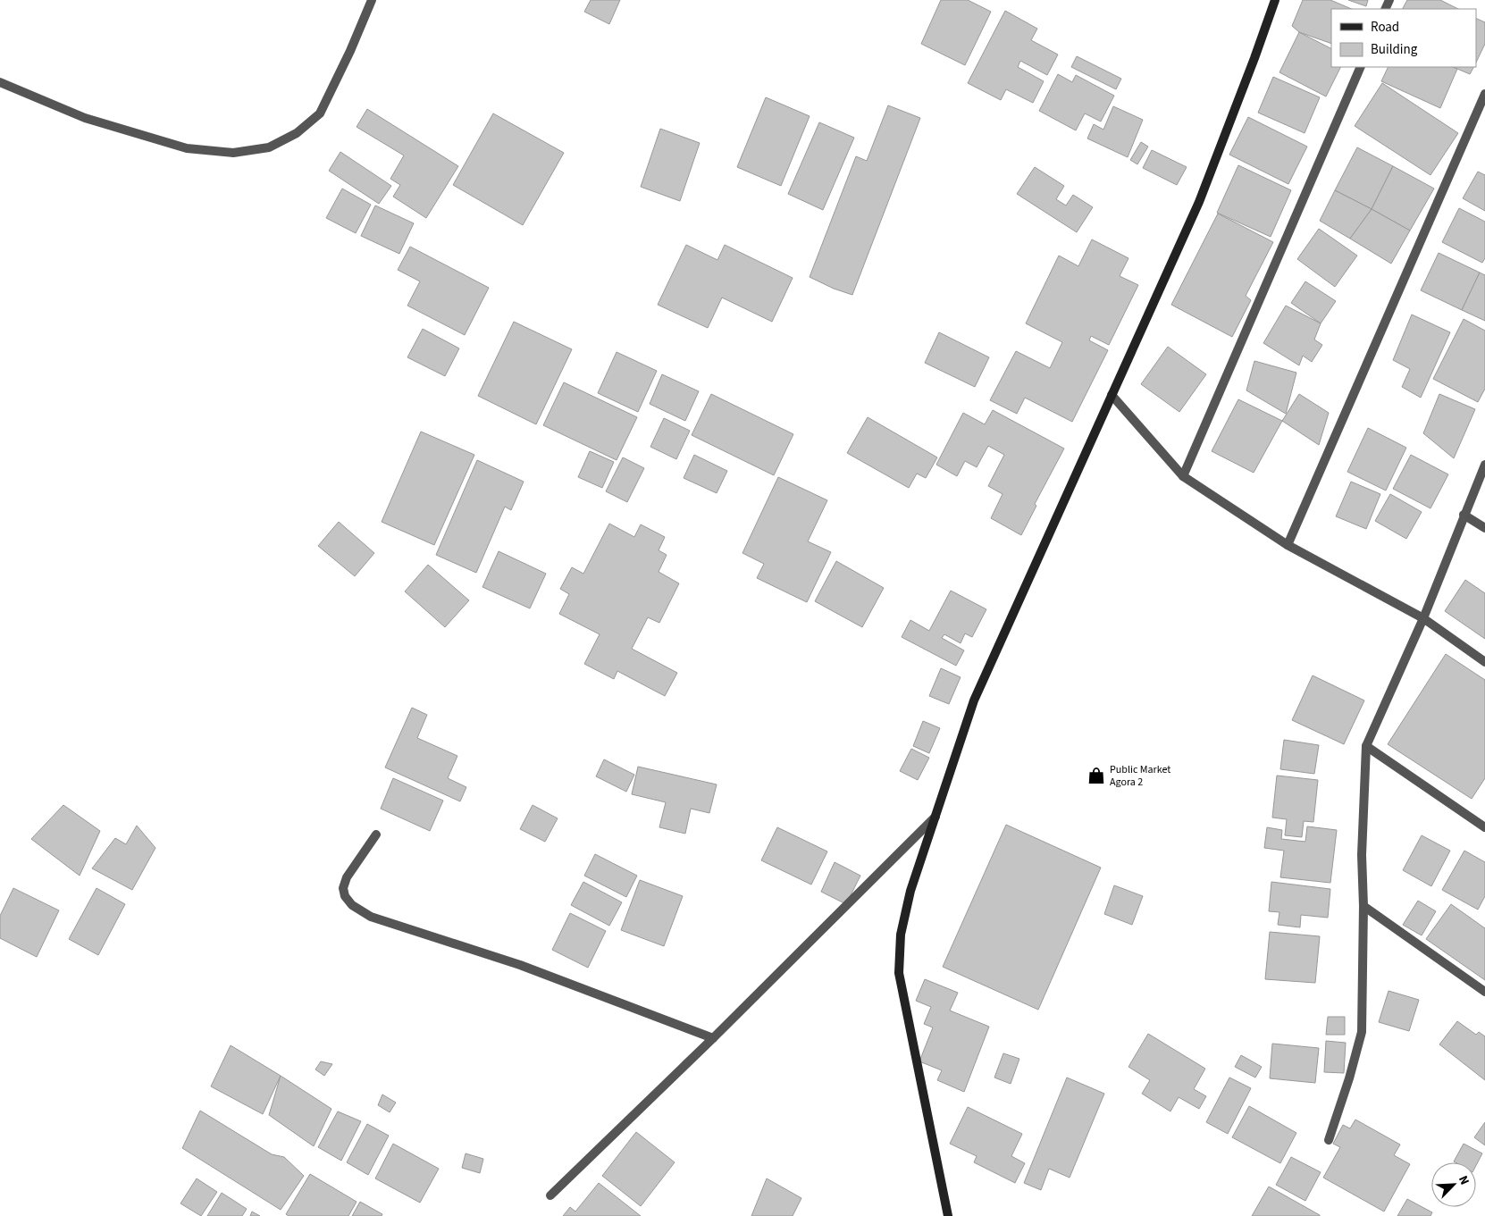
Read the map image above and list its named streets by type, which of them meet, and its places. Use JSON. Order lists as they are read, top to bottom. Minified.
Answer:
{"places":{"shop":["Public Market Agora 2"]},"legend":["Road","Building"],"north":"top right"}
